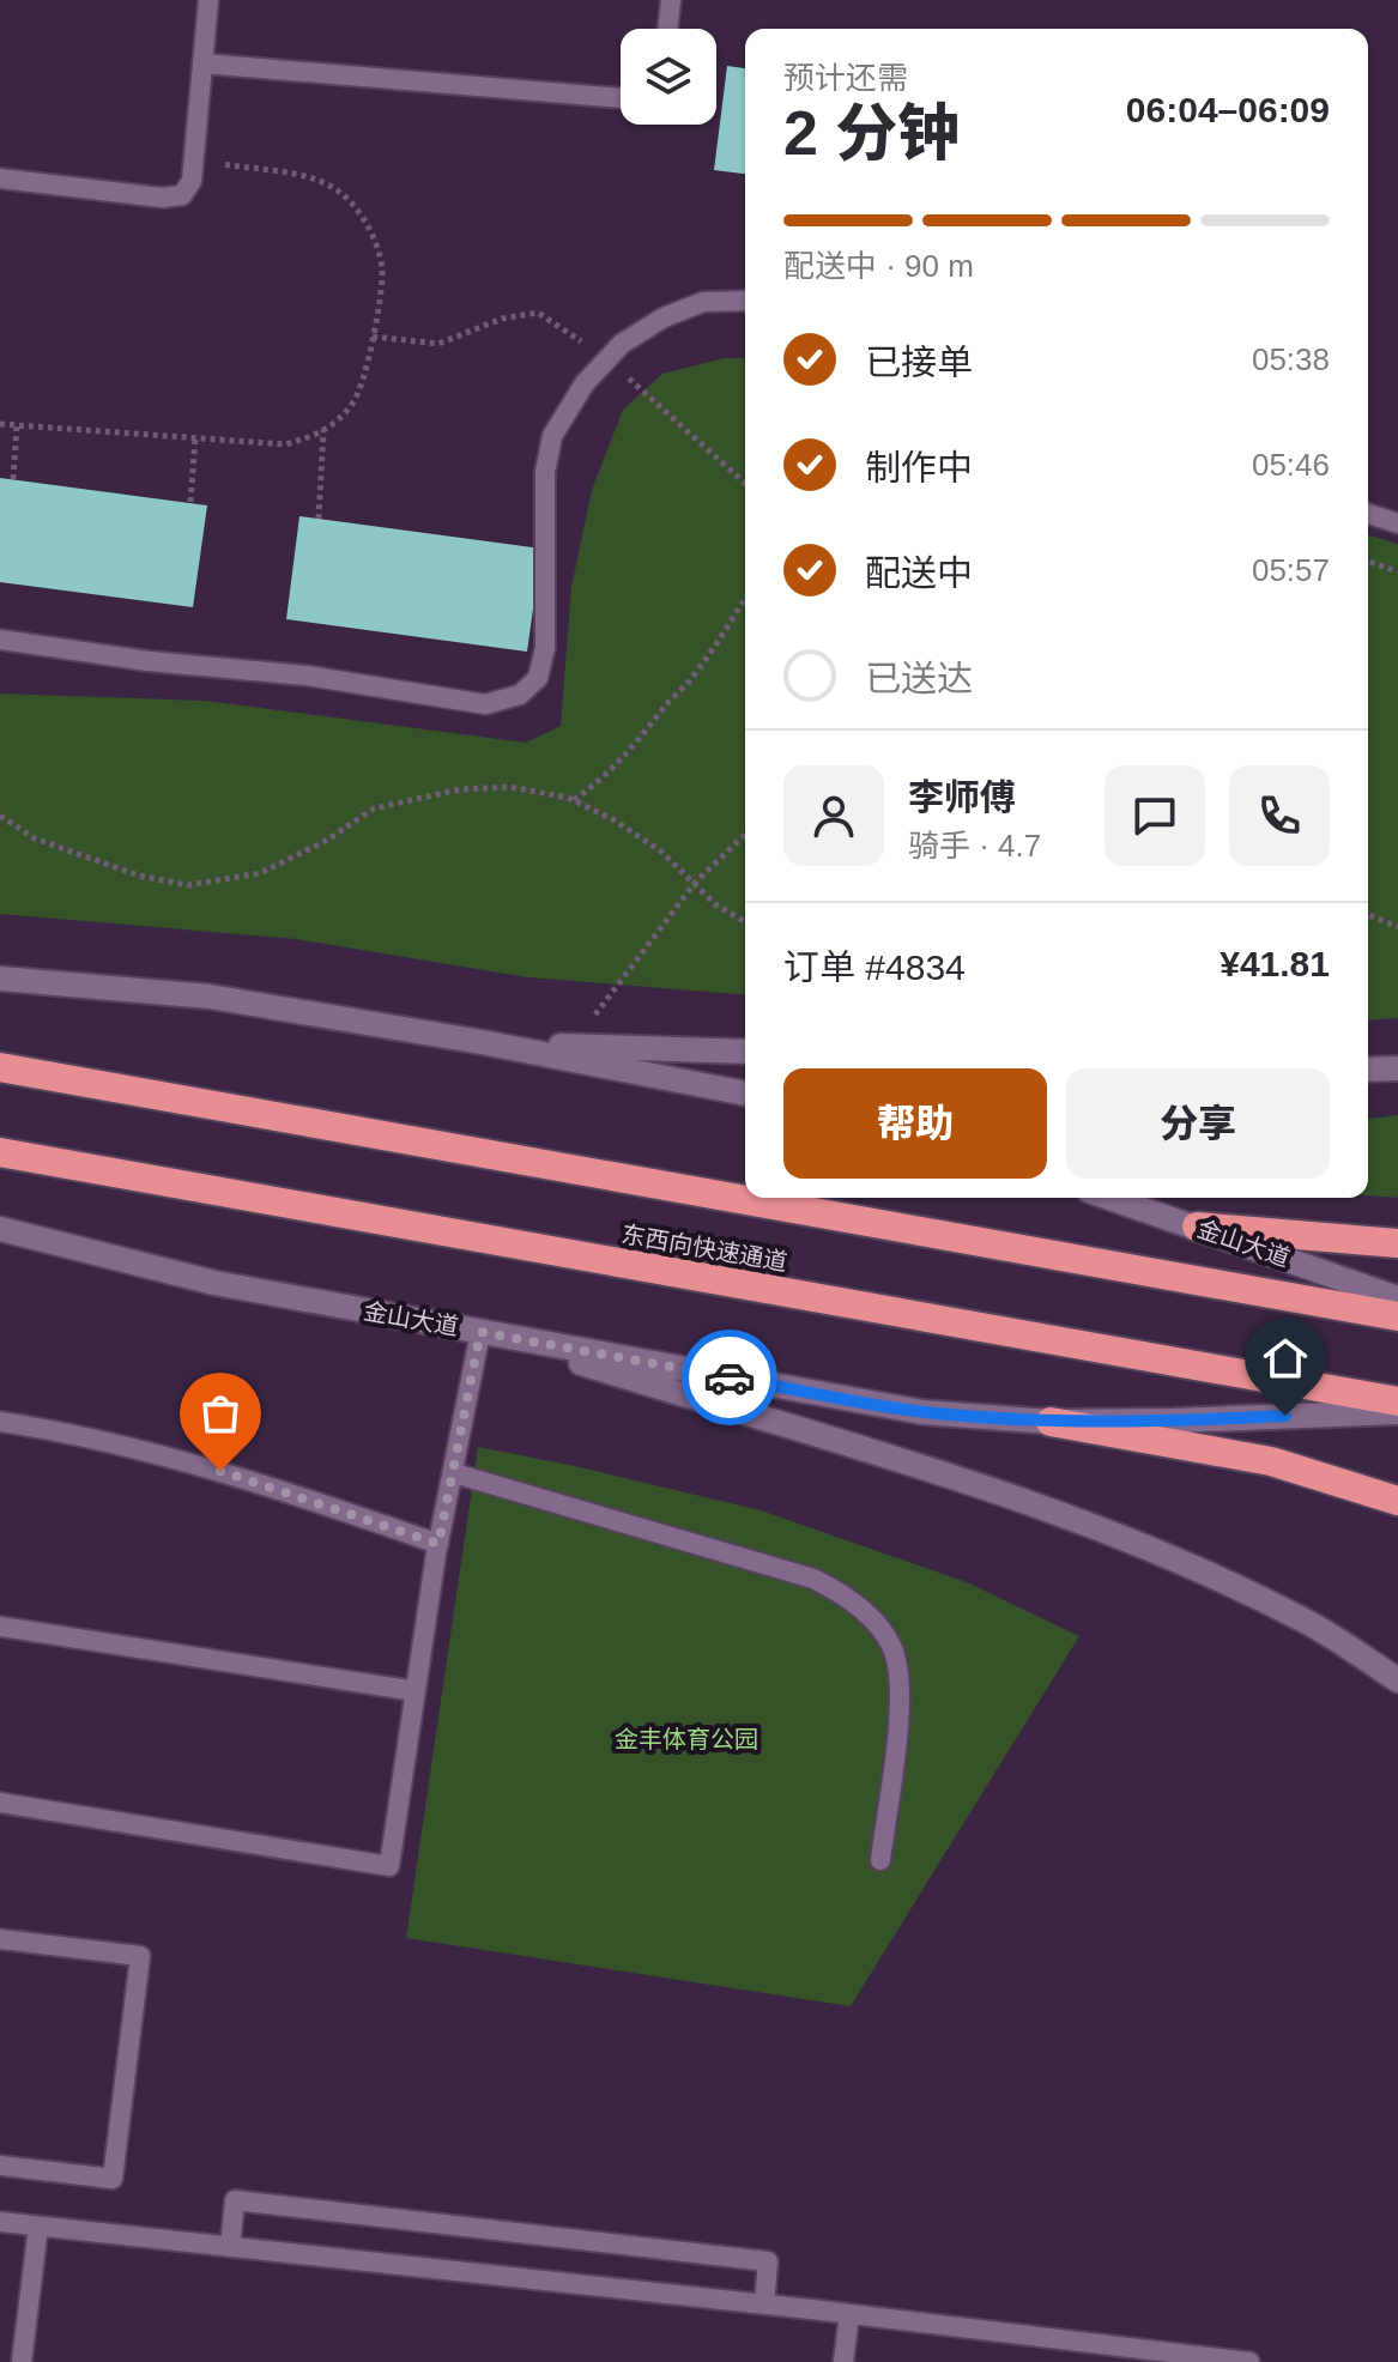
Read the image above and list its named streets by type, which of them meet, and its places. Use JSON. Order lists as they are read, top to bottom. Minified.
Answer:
{"streets":{"highway":["东西向快速通道"],"main road":["金山大道"]},"parks":["金丰体育公园"],"page":{"heading":["2 分钟","预计还需","06:04–06:09"],"panel":["李师傅","骑手 · 4.7","订单 #4834","¥41.81"],"bar":"配送中 · 90 m","list":[["已接单","05:38"],["制作中","05:46"],["配送中","05:57"],"已送达"],"buttons":["帮助","分享"]}}
